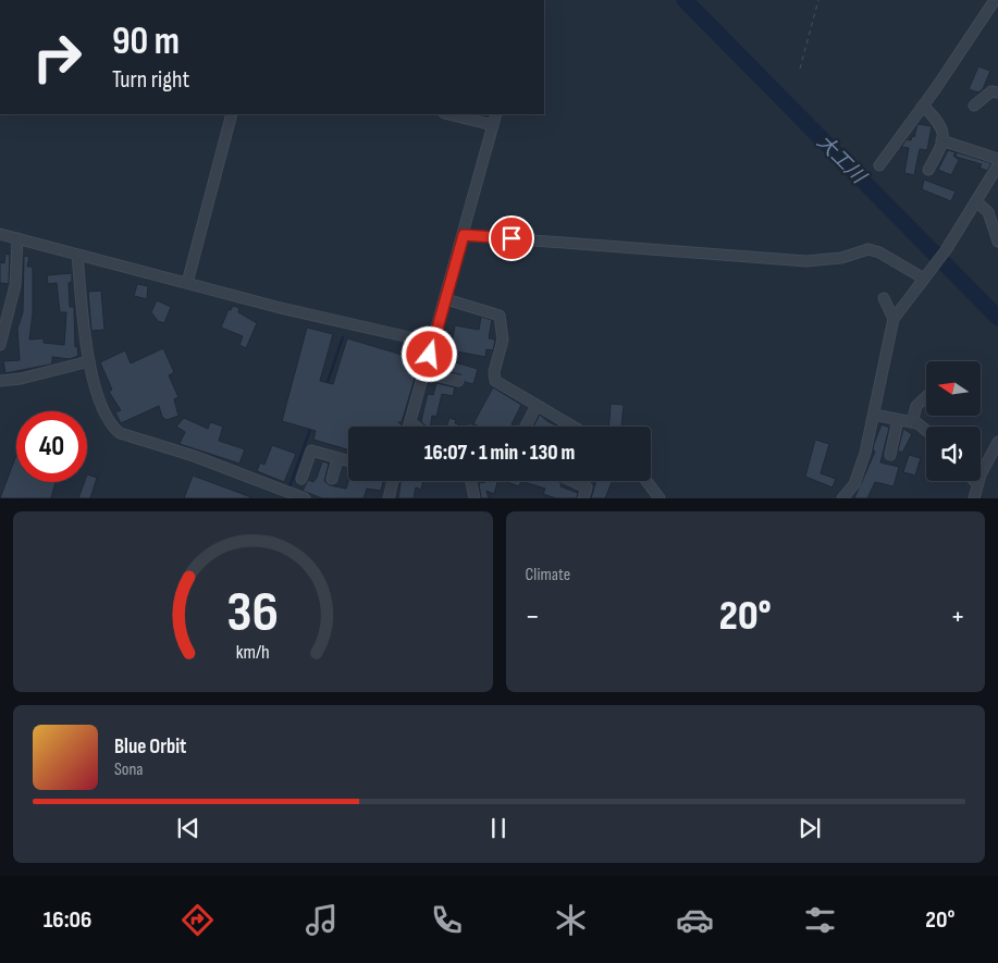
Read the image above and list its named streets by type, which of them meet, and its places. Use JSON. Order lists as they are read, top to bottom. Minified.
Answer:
{"water":["大工川"],"north":"left","page":{"turn":["90 m","Turn right"],"limit":"40","trip":"16:07 · 1 min · 130 m","tile":"Climate","heat":["−","20°","+"],"song":["Blue Orbit","Sona"],"tabs":["16:06","20°"],"gauge":["36","km/h"]}}
